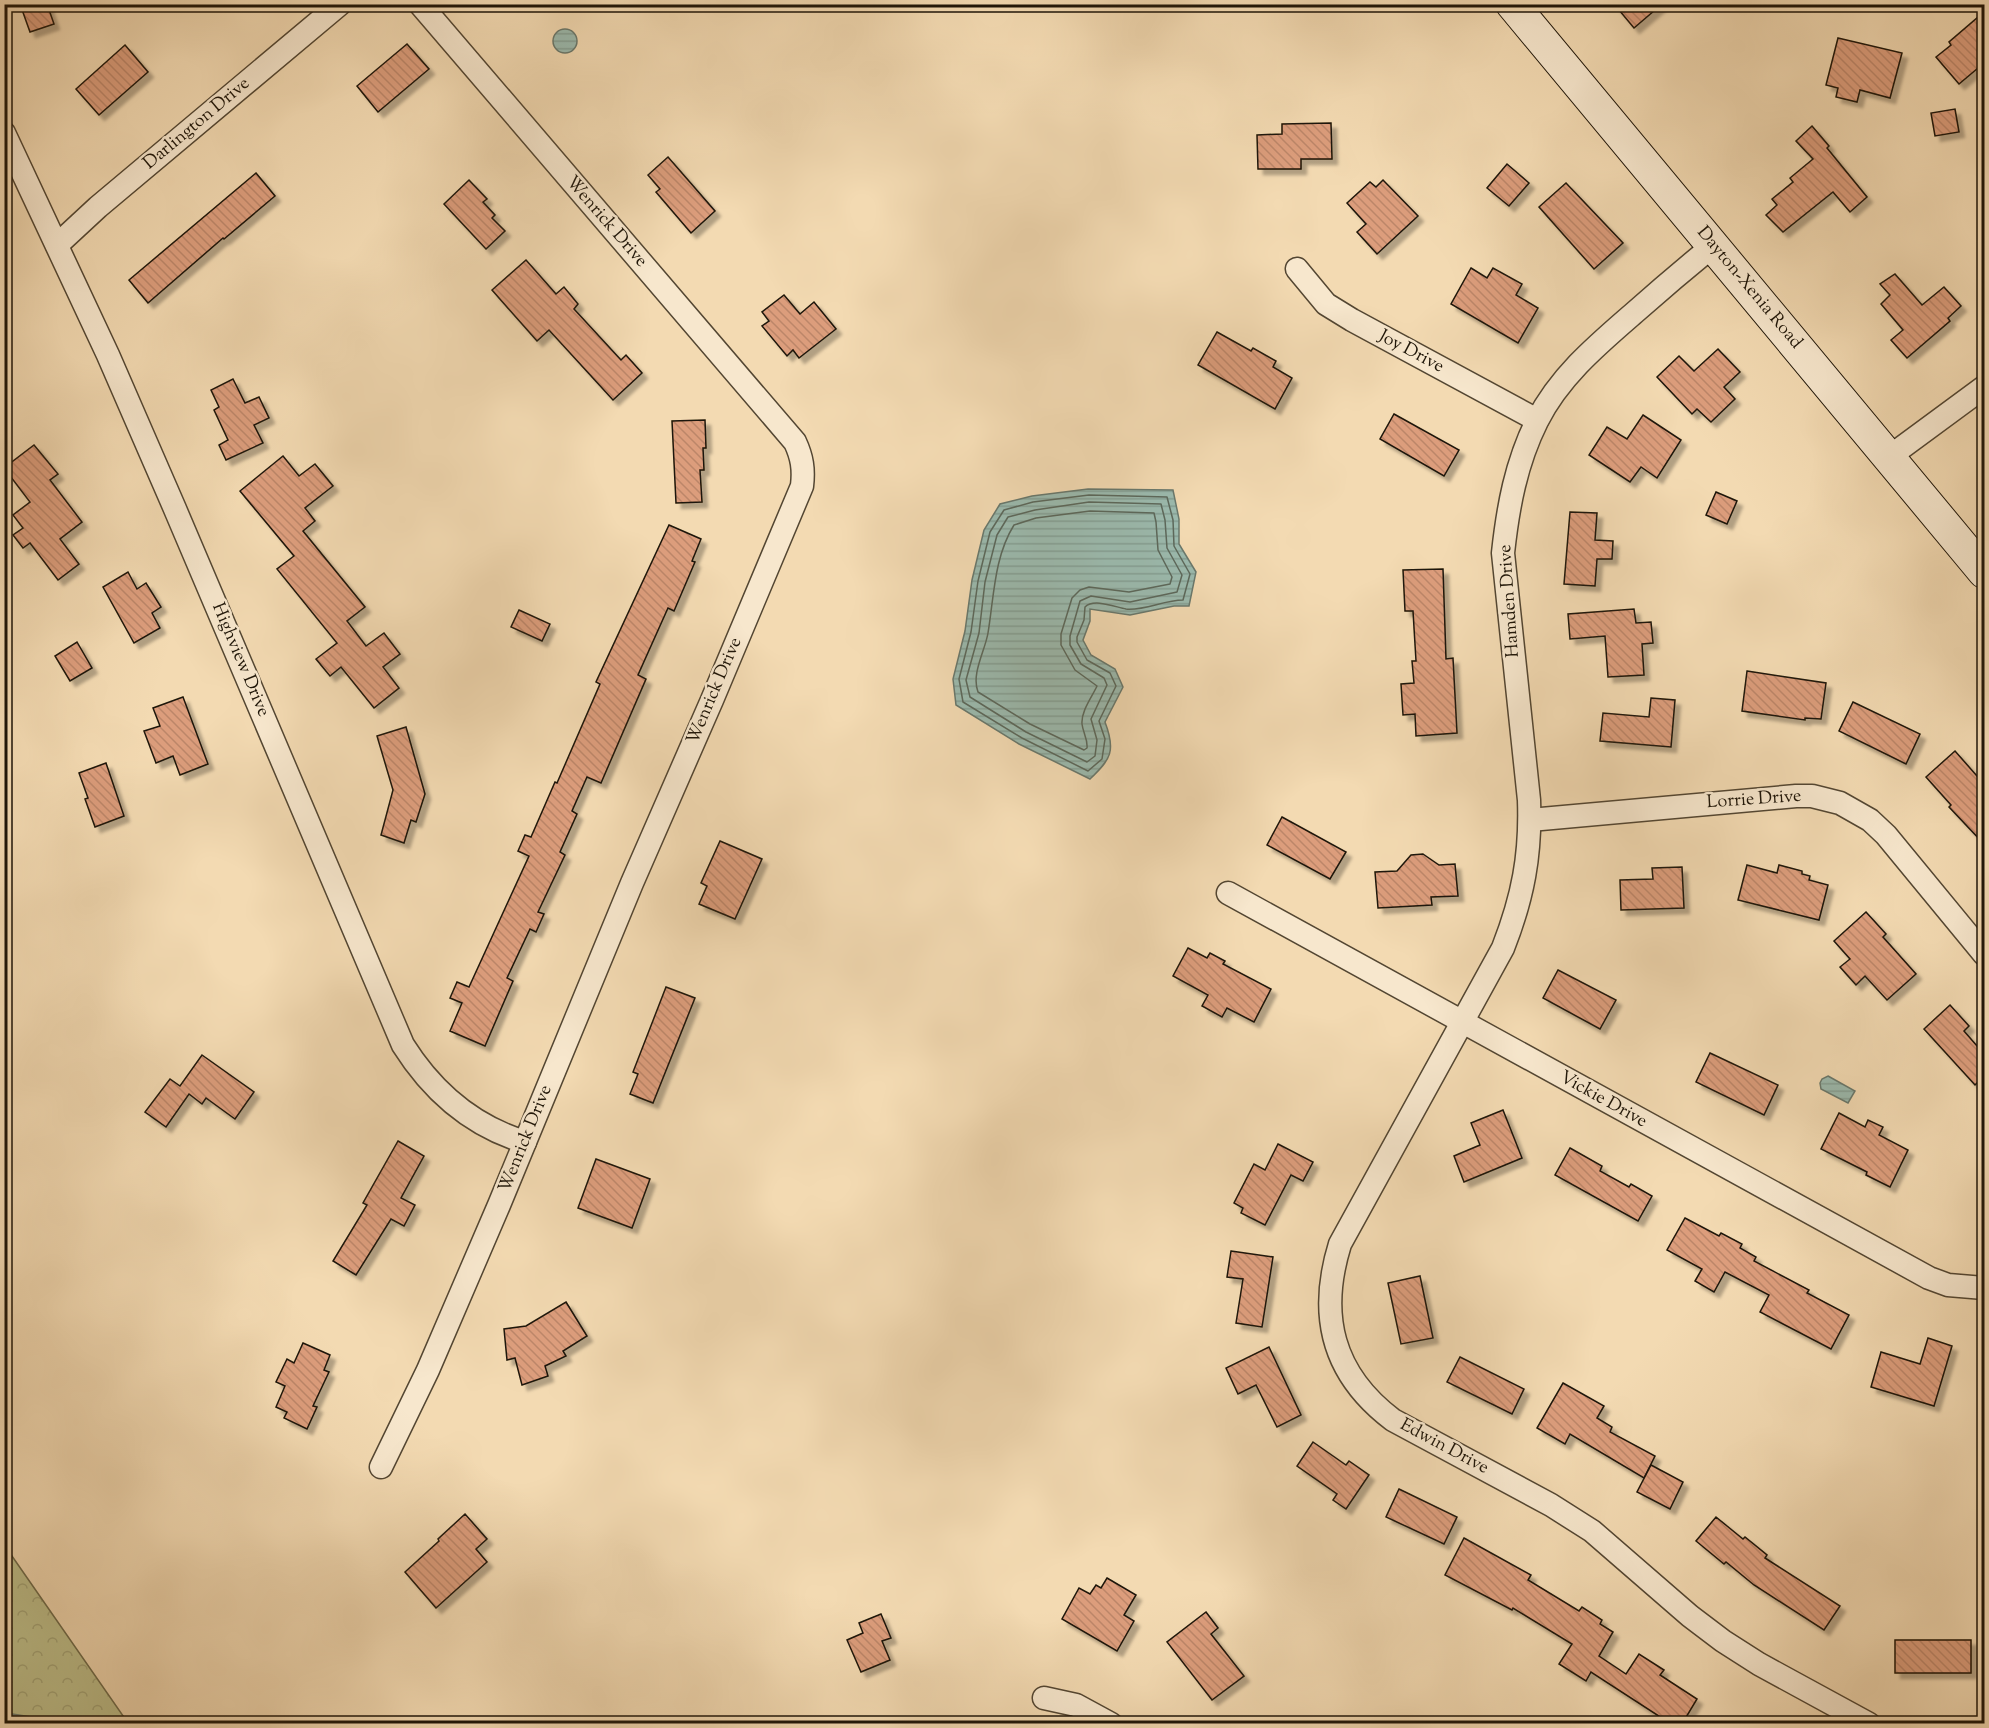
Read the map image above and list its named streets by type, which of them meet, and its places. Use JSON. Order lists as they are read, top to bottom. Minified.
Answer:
{"streets":{"main road":["Dayton-Xenia Road"],"street":["Darlington Drive","Wenrick Drive","Joy Drive","Hamden Drive","Highview Drive","Lorrie Drive","Vickie Drive","Edwin Drive"]},"crossings":[["Darlington Drive","Highview Drive"],["Wenrick Drive","Highview Drive"],["Dayton-Xenia Road","Hamden Drive"],["Joy Drive","Hamden Drive"],["Hamden Drive","Lorrie Drive"],["Hamden Drive","Vickie Drive"],["Hamden Drive","Edwin Drive"],["Vickie Drive","Edwin Drive"]]}
